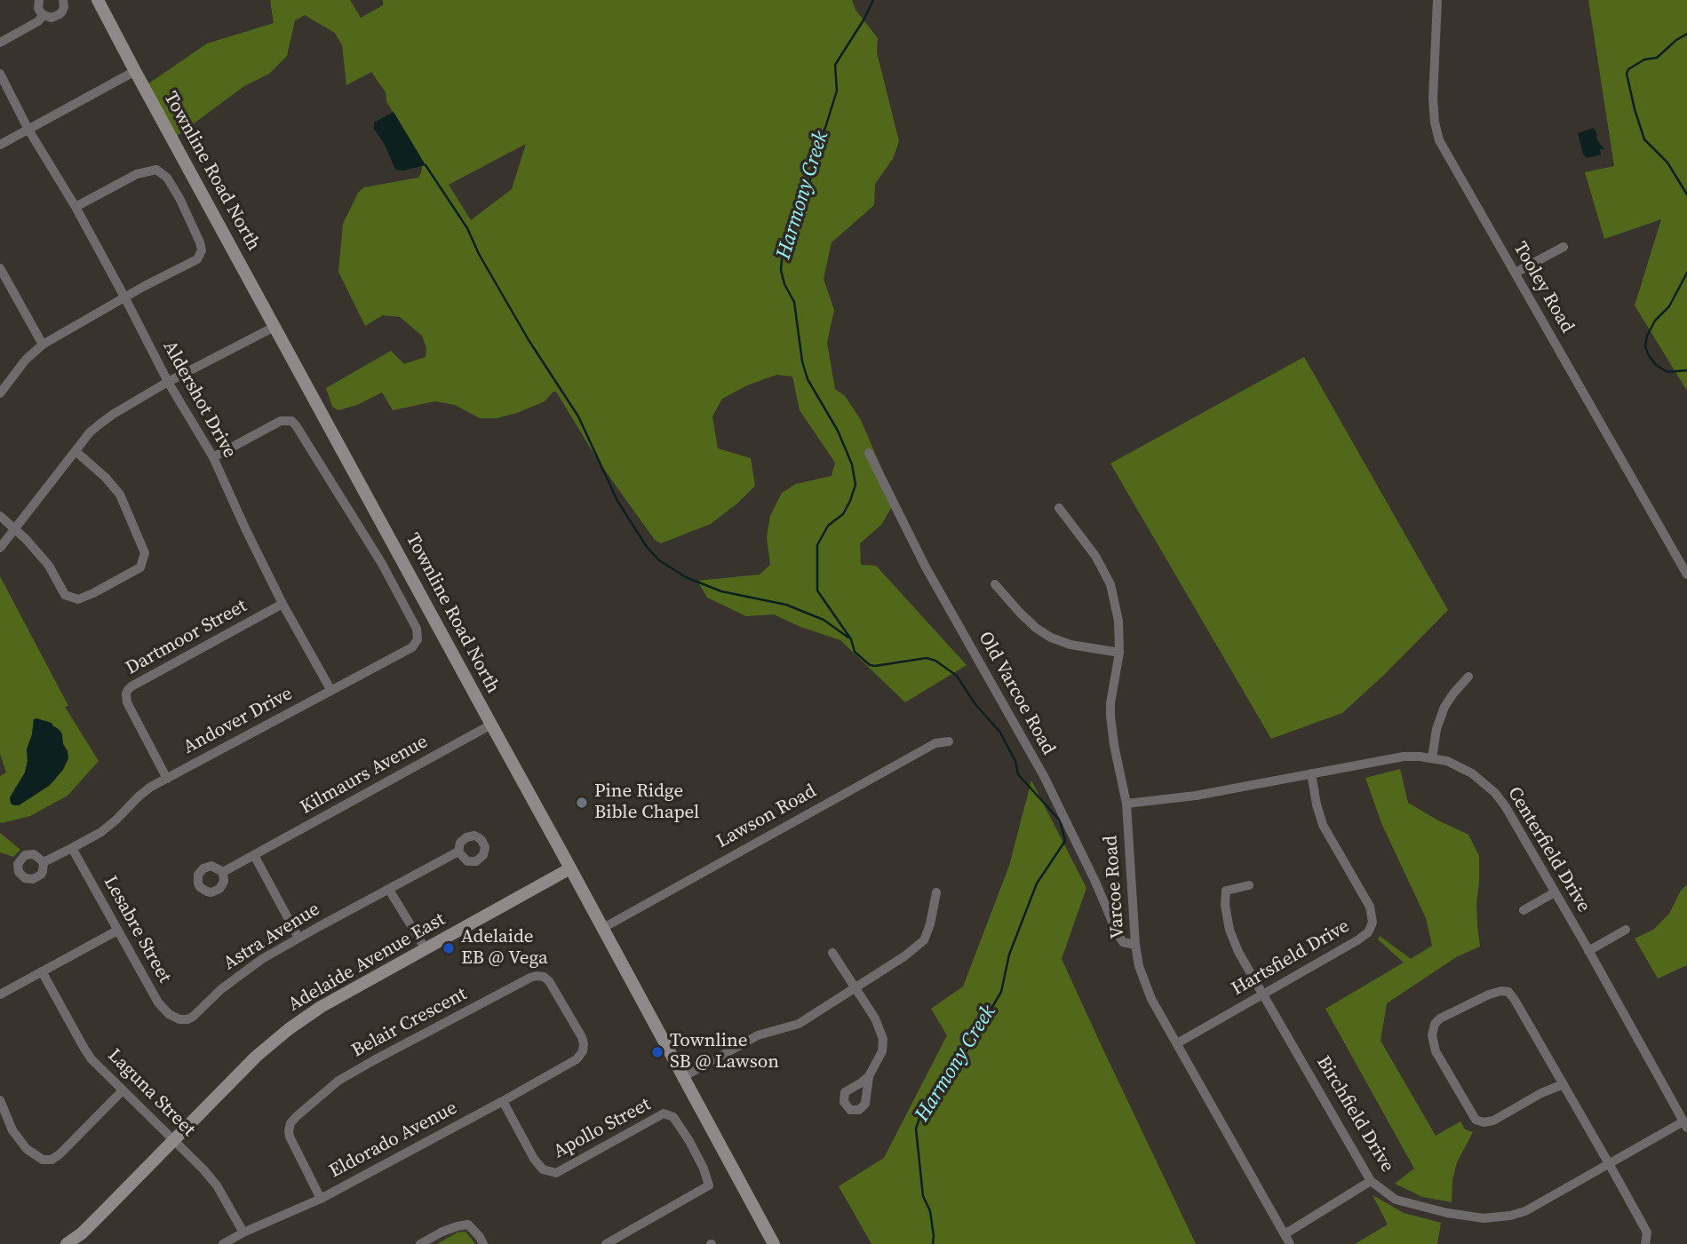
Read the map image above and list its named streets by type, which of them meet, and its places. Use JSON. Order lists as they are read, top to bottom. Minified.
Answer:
{"streets":{"main road":["Townline Road North","Adelaide Avenue East"],"street":["Tooley Road","Aldershot Drive","Dartmoor Street","Old Varcoe Road","Andover Drive","Kilmaurs Avenue","Lawson Road","Centerfield Drive","Varcoe Road","Lesabre Street","Astra Avenue","Hartsfield Drive","Belair Crescent","Laguna Street","Birchfield Drive","Apollo Street","Eldorado Avenue"]},"crossings":[["Townline Road North","Kilmaurs Avenue"],["Townline Road North","Lawson Road"],["Townline Road North","Adelaide Avenue East"],["Aldershot Drive","Dartmoor Street"],["Aldershot Drive","Andover Drive"],["Dartmoor Street","Andover Drive"],["Old Varcoe Road","Varcoe Road"],["Andover Drive","Lesabre Street"],["Centerfield Drive","Varcoe Road"],["Centerfield Drive","Hartsfield Drive"],["Centerfield Drive","Birchfield Drive"],["Varcoe Road","Hartsfield Drive"],["Lesabre Street","Astra Avenue"],["Hartsfield Drive","Birchfield Drive"],["Adelaide Avenue East","Laguna Street"],["Belair Crescent","Eldorado Avenue"],["Laguna Street","Eldorado Avenue"],["Apollo Street","Eldorado Avenue"]],"water":["Harmony Creek"],"places":["Pine Ridge Bible Chapel","Adelaide EB @ Vega","Townline SB @ Lawson"]}
